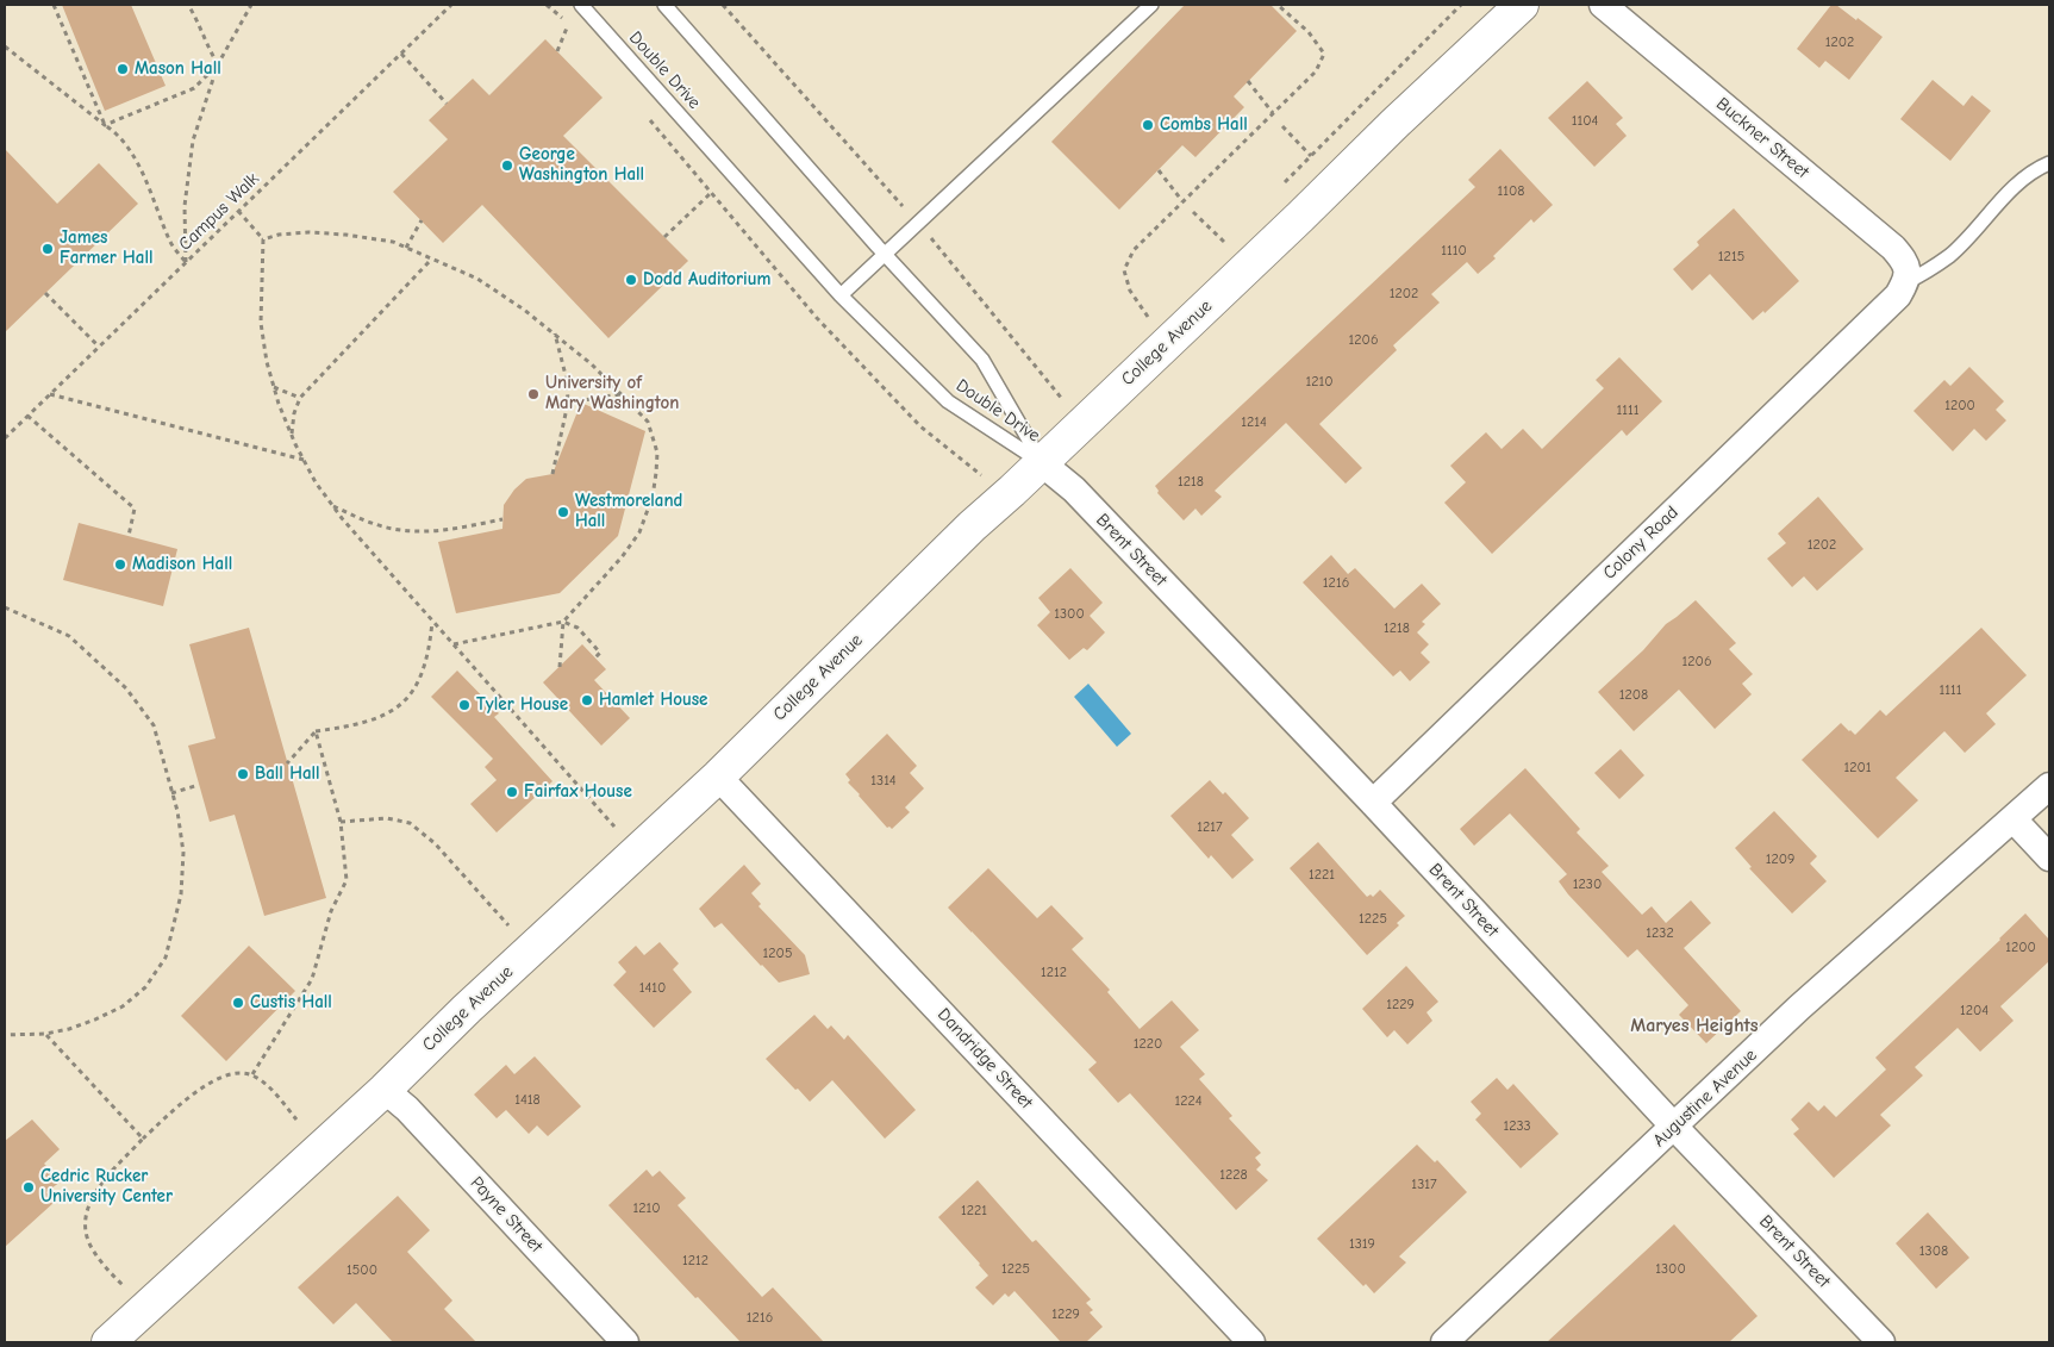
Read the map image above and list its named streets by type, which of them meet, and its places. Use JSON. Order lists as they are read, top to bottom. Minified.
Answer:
{"streets":{"street":["Buckner Street","College Avenue","Colony Road","Brent Street","Dandridge Street","Augustine Avenue","Payne Street"],"lane":["Double Drive"],"path":["Campus Walk"]},"crossings":[["Double Drive","College Avenue"],["Double Drive","Brent Street"],["Buckner Street","Colony Road"],["College Avenue","Brent Street"],["College Avenue","Dandridge Street"],["College Avenue","Payne Street"],["Colony Road","Brent Street"],["Brent Street","Augustine Avenue"]],"districts":["Maryes Heights"],"places":["Mason Hall","Combs Hall","George Washington Hall","James Farmer Hall","Dodd Auditorium","University of Mary Washington","Westmoreland Hall","Madison Hall","Hamlet House","Tyler House","Ball Hall","Fairfax House","Custis Hall","Cedric Rucker University Center"],"house_numbers":["1202","1104","1108","1110","1215","1202","1206","1210","1200","1111","1214","1218","1202","1216","1300","1218","1206","1111","1208","1201","1314","1217","1209","1221","1230","1225","1232","1200","1205","1212","1410","1229","1204","1220","1418","1224","1233","1228","1317","1210","1221","1319","1308","1212","1225","1300","1500","1229","1216"]}
